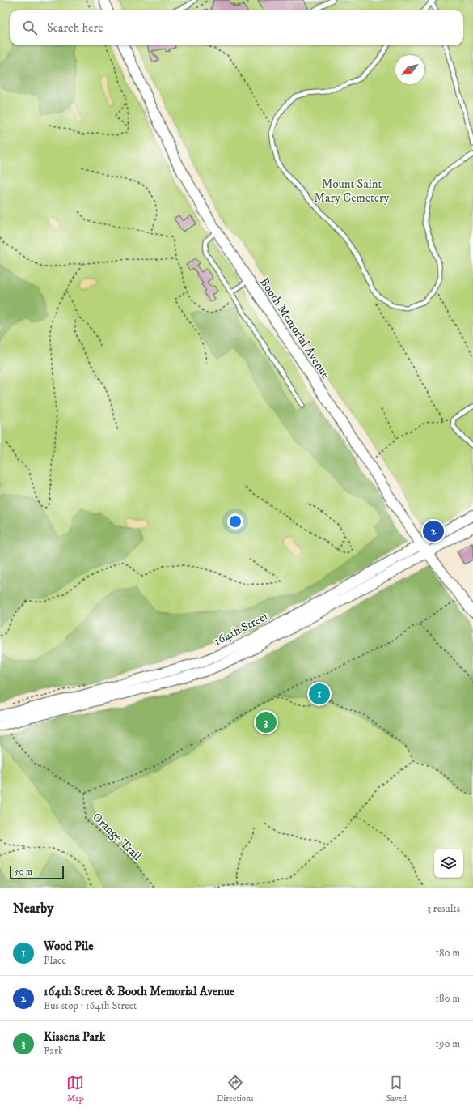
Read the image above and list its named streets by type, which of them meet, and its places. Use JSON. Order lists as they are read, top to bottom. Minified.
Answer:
{"streets":{"street":["Booth Memorial Avenue","164th Street"],"path":["Orange Trail"]},"crossings":[["Booth Memorial Avenue","164th Street"]],"parks":["Mount Saint Mary Cemetery"],"scale_bar":"50 m","north":"bottom left","page":{"search":"Search here","pins":["2","1","3"],"scale":"50 m","heading":["Nearby","3 results"],"list":[{"mark":"1","name":"Wood Pile","note":"Place","value":"180 m"},{"mark":"2","name":"164th Street & Booth Memorial Avenue","note":"Bus stop · 164th Street","value":"180 m"},{"mark":"3","name":"Kissena Park","note":"Park","value":"190 m"}],"nav":["Map","Directions","Saved"]}}
